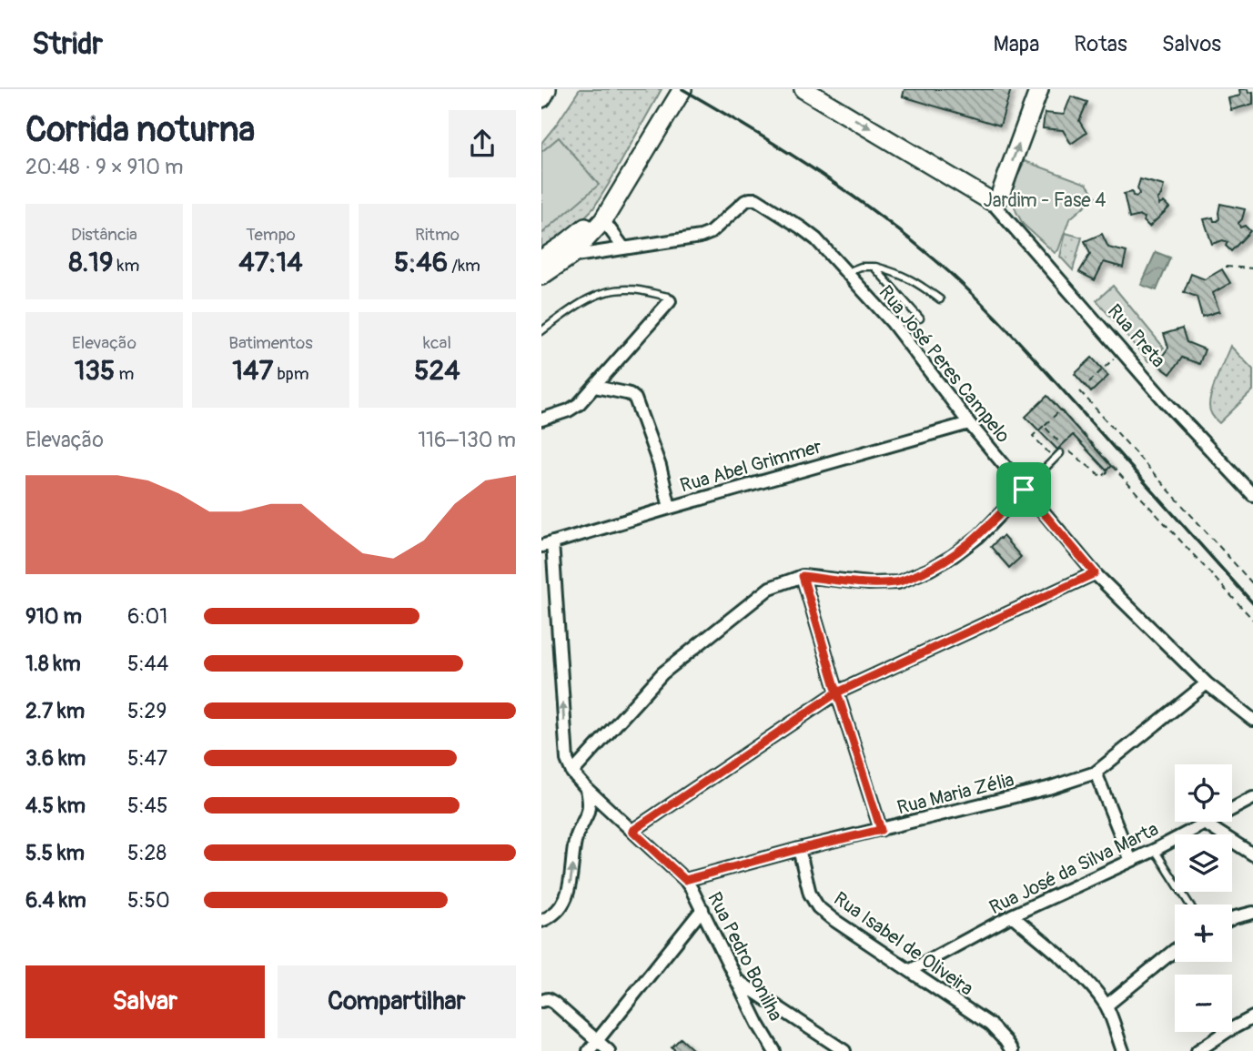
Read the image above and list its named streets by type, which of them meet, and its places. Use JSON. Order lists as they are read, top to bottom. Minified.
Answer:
{"streets":{"main road":["Rua Preta"],"street":["Rua José Peres Campelo","Rua Abel Grimmer","Rua Maria Zélia","Rua José da Silva Marta","Rua Isabel de Oliveira","Rua Pedro Bonilha"]},"crossings":[["Rua José Peres Campelo","Rua Abel Grimmer"],["Rua José Peres Campelo","Rua Maria Zélia"],["Rua Maria Zélia","Rua Isabel de Oliveira"],["Rua Maria Zélia","Rua Pedro Bonilha"],["Rua José da Silva Marta","Rua Isabel de Oliveira"]],"one_way":["Rua Preta"],"parks":["Jardim - Fase 4"],"page":{"header":"Stridr","nav":["Mapa","Rotas","Salvos"],"heading":["Corrida noturna","20:48 · 9 × 910 m"],"stats":[["Distância","8.19 km"],["Tempo","47:14"],["Ritmo","5:46 /km"],["Elevação","135 m"],["Batimentos","147 bpm"],["kcal","524"]],"chart":["Elevação","116–130 m"],"list":[{"name":"910 m","note":"6:01"},{"name":"1.8 km","note":"5:44"},{"name":"2.7 km","note":"5:29"},{"name":"3.6 km","note":"5:47"},{"name":"4.5 km","note":"5:45"},{"name":"5.5 km","note":"5:28"},{"name":"6.4 km","note":"5:50"}],"map_buttons":["+","−"],"buttons":["Salvar","Compartilhar"]}}
